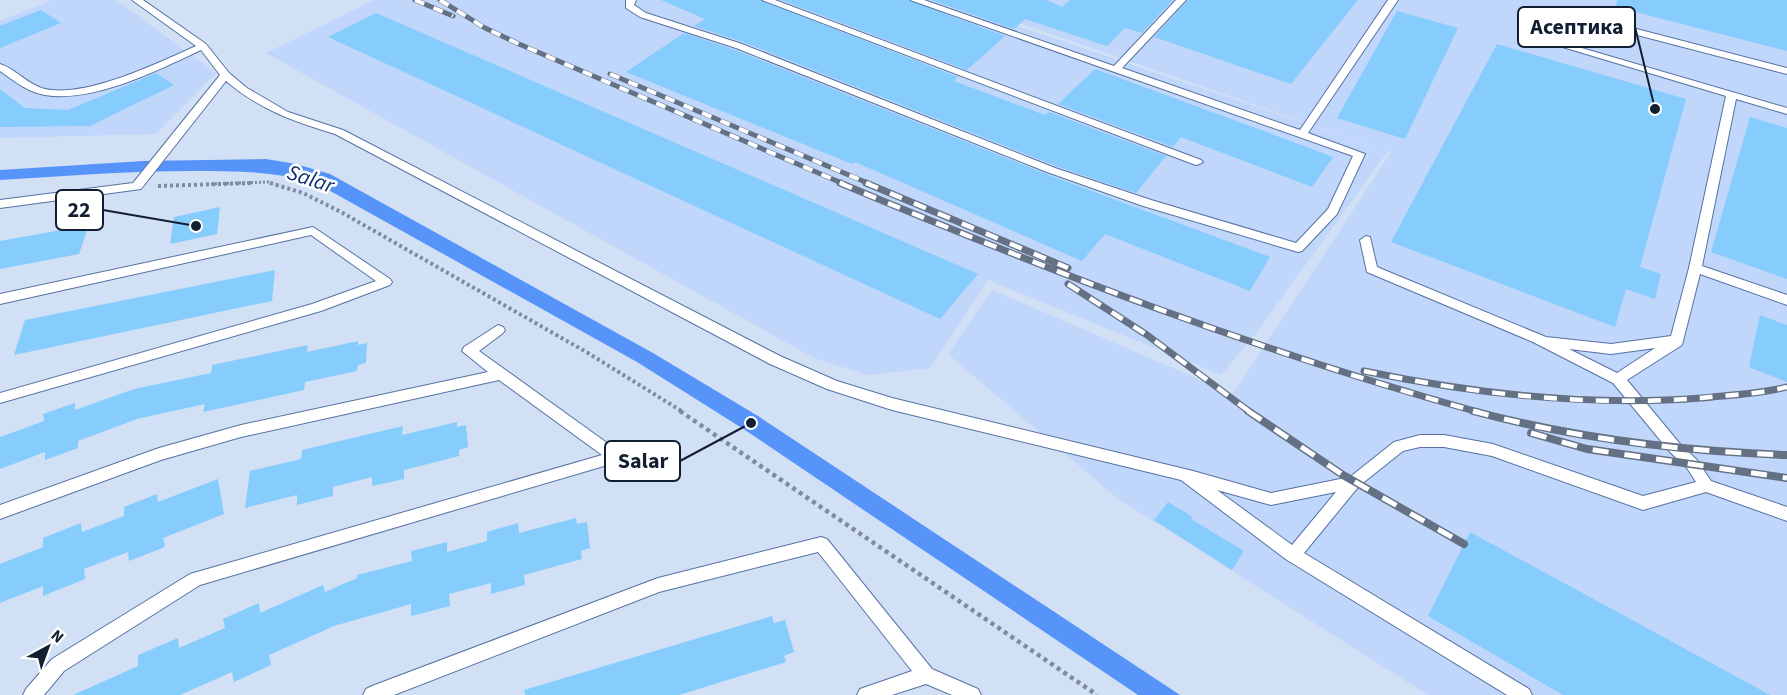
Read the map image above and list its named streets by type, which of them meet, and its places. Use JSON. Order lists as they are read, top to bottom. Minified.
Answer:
{"water":["Salar"],"places":["Асептика","22","Salar"],"north":"top right"}
